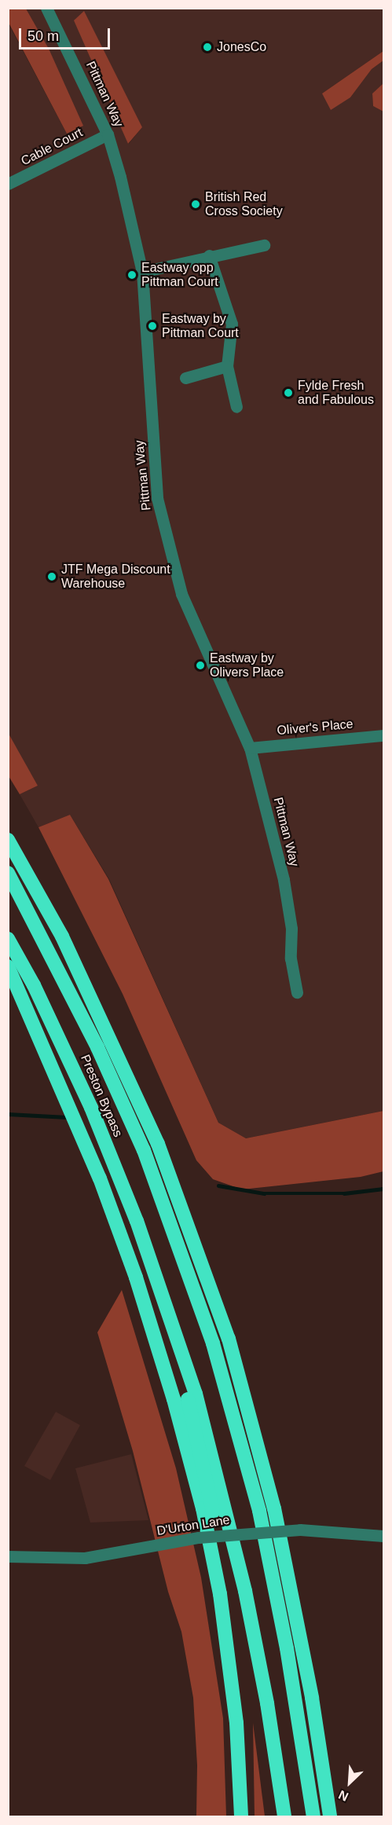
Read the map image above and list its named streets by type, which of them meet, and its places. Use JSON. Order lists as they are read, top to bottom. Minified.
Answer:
{"streets":{"highway":["Preston Bypass"],"street":["Pittman Way","Cable Court","Oliver's Place","D'Urton Lane"]},"crossings":[["Pittman Way","Cable Court"],["Pittman Way","Oliver's Place"]],"places":["JonesCo","British Red Cross Society","Eastway opp Pittman Court","Eastway by Pittman Court","Fylde Fresh and Fabulous","JTF Mega Discount Warehouse","Eastway by Olivers Place"],"scale_bar":"50 m","north":"bottom left"}
